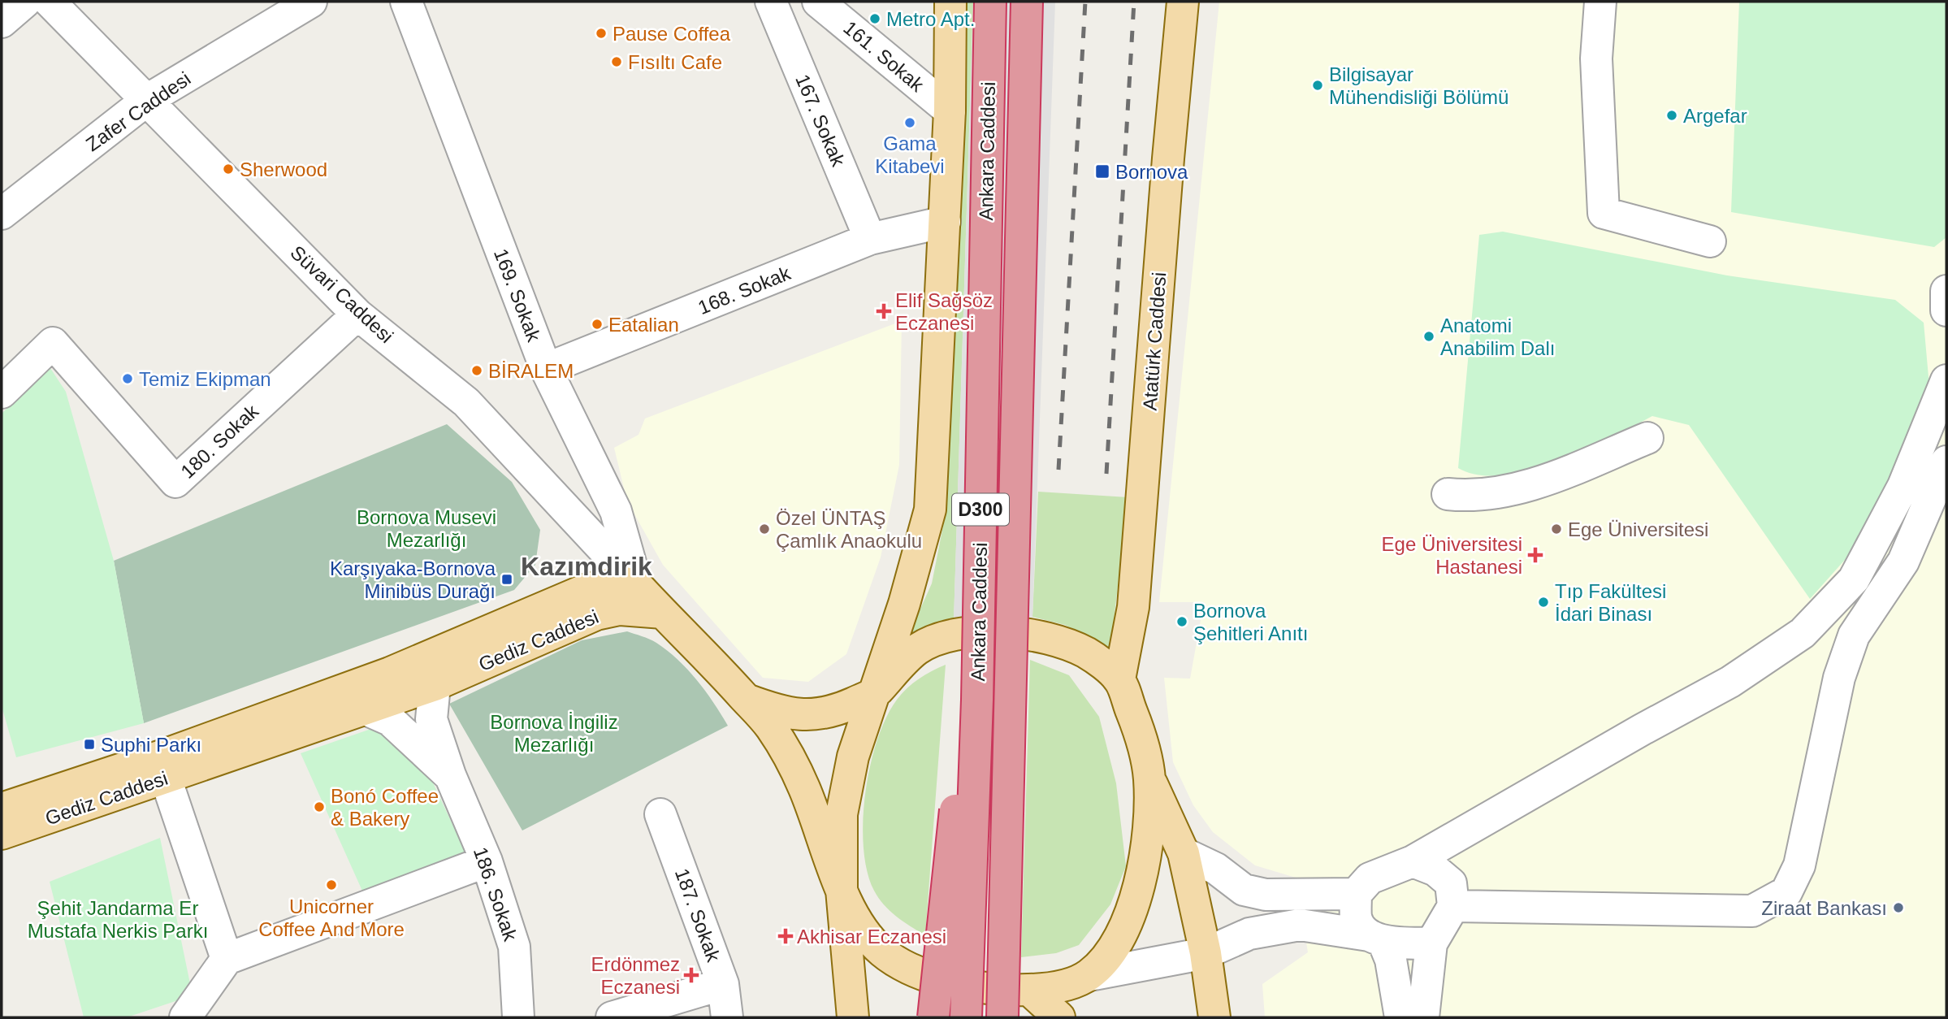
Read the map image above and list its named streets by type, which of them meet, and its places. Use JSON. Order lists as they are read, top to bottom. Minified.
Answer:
{"streets":{"highway":["Ankara Caddesi","D300"],"main road":["Atatürk Caddesi","Gediz Caddesi"],"street":["161. Sokak","Zafer Caddesi","167. Sokak","168. Sokak","Süvari Caddesi","169. Sokak","180. Sokak","186. Sokak","187. Sokak"]},"crossings":[["161. Sokak","Ankara Caddesi"],["Zafer Caddesi","Süvari Caddesi"],["167. Sokak","168. Sokak"],["Ankara Caddesi","168. Sokak"],["168. Sokak","169. Sokak"],["Süvari Caddesi","169. Sokak"],["Süvari Caddesi","180. Sokak"],["Süvari Caddesi","Gediz Caddesi"],["169. Sokak","Gediz Caddesi"],["Gediz Caddesi","186. Sokak"]],"districts":["Kazımdirik"],"parks":["Bornova Musevi Mezarlığı","Bornova İngiliz Mezarlığı","Şehit Jandarma Er Mustafa Nerkis Parkı"],"places":{"other":["Metro Apt.","Pause Coffea","Fısıltı Cafe","Bilgisayar Mühendisliği Bölümü","Argefar","Gama Kitabevi","Sherwood","Eatalian","Anatomi Anabilim Dalı","BİRALEM","Temiz Ekipman","Özel ÜNTAŞ Çamlık Anaokulu","Ege Üniversitesi","Tıp Fakültesi İdari Binası","Bornova Şehitleri Anıtı","Bonó Coffee & Bakery","Unicorner Coffee And More","Ziraat Bankası"],"transit":["Bornova","Karşıyaka-Bornova Minibüs Durağı","Suphi Parkı"],"health":["Elif Sağsöz Eczanesi","Ege Üniversitesi Hastanesi","Akhisar Eczanesi","Erdönmez Eczanesi"]}}
